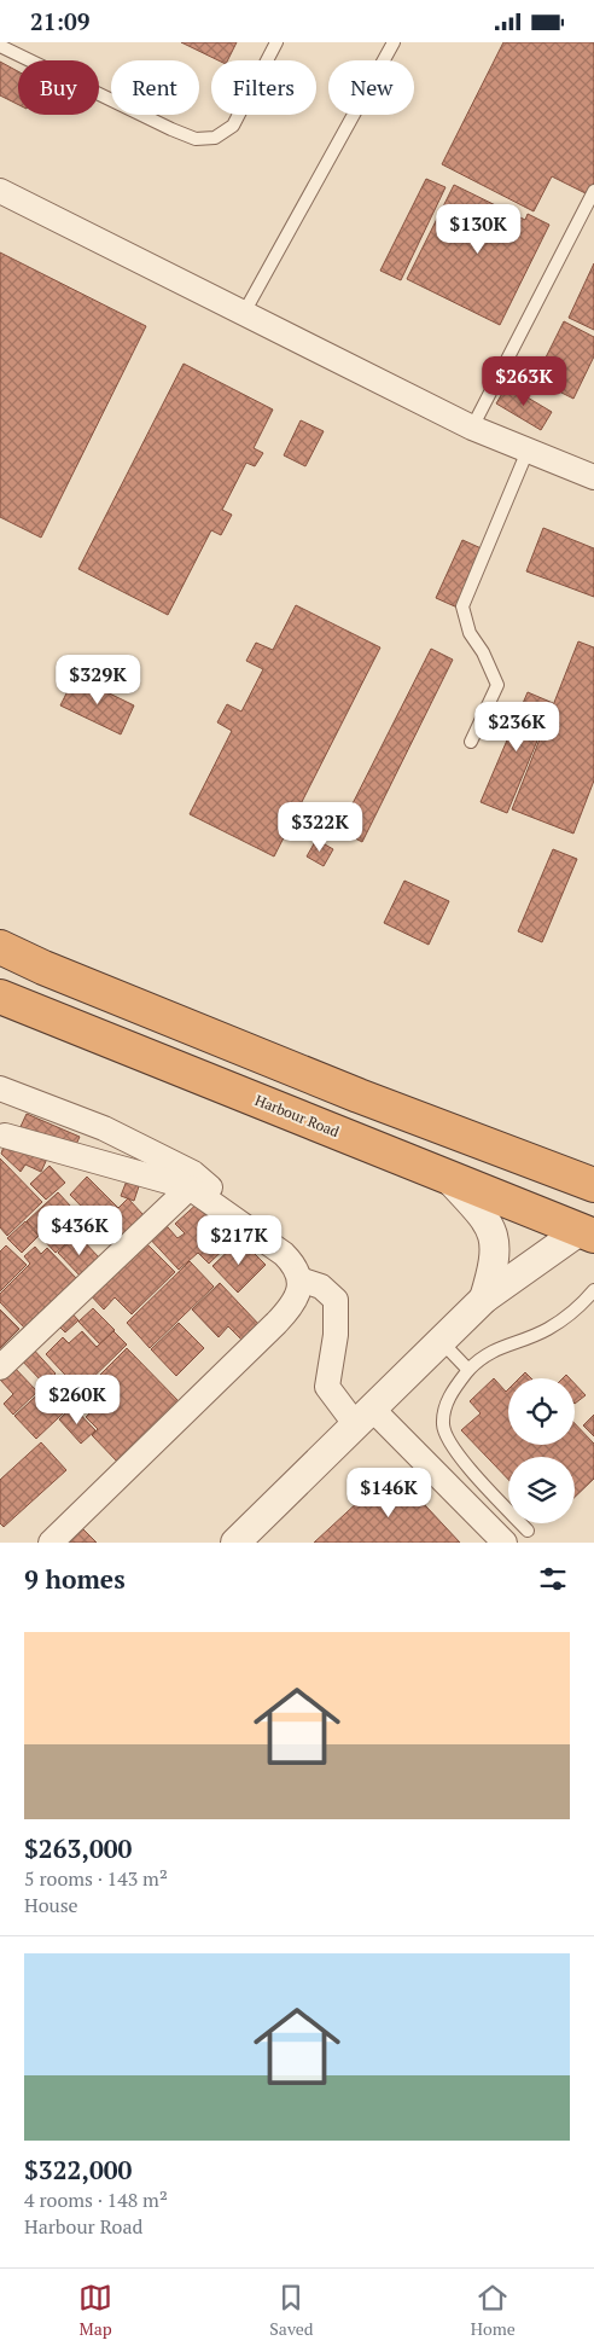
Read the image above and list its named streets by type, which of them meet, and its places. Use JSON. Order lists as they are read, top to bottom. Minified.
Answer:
{"streets":{"highway":["Harbour Road"]},"page":{"status":"21:09","chip":["Buy","Rent","Filters","New"],"price":["$130K","$263K","$329K","$236K","$322K","$436K","$217K","$260K","$146K"],"heading":"9 homes","list":[{"name":"$263,000","note":"5 rooms · 143 m² · House"},{"name":"$322,000","note":"4 rooms · 148 m² · Harbour Road"}],"tabs":["Map","Saved","Home"]}}
